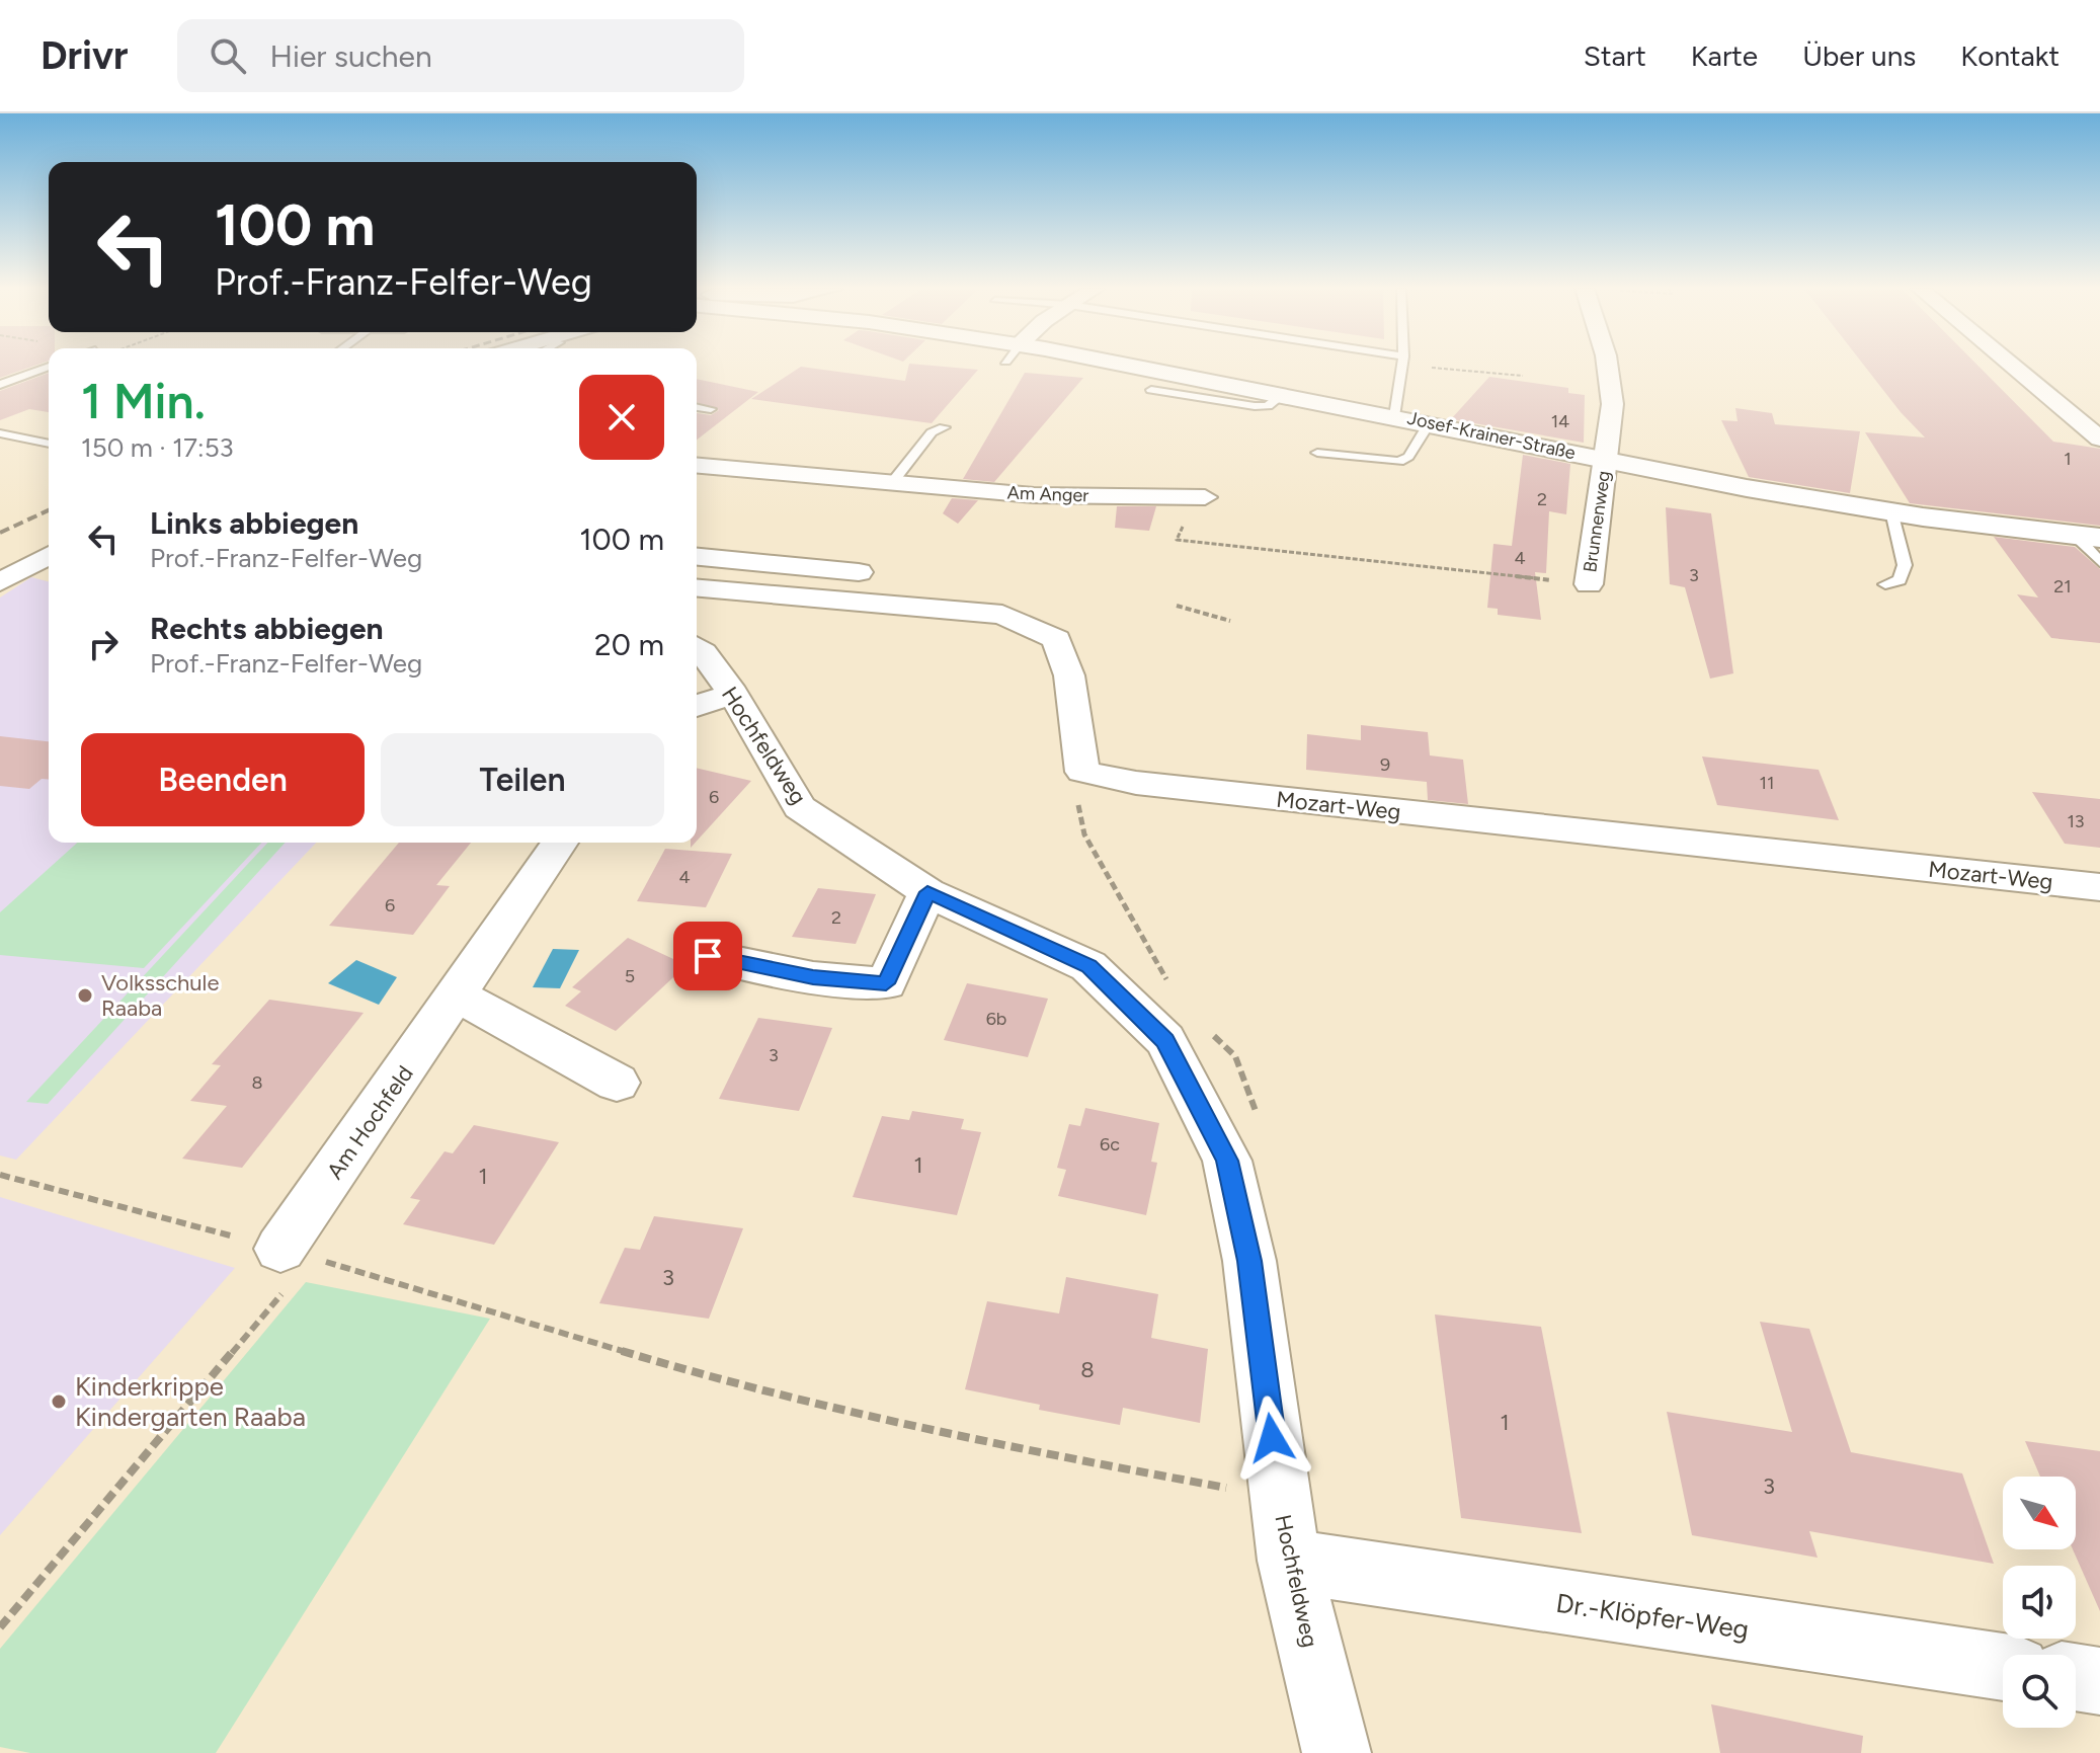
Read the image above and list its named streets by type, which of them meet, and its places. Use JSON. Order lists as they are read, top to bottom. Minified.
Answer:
{"streets":{"main road":["Josef-Krainer-Straße"],"street":["Am Anger","Brunnenweg","Hochfeldweg","Mozart-Weg","Am Hochfeld","Dr.-Klöpfer-Weg"]},"crossings":[["Josef-Krainer-Straße","Brunnenweg"],["Hochfeldweg","Dr.-Klöpfer-Weg"]],"places":["Volksschule Raaba","Kinderkrippe Kindergarten Raaba"],"house_numbers":["14","1","2","4","3","21","9","11","6","13","4","6","2","5","6b","3","8","6c","1","1","3","8","1","3"],"north":"bottom right","page":{"header":"Drivr","search":"Hier suchen","nav":["Start","Karte","Über uns","Kontakt"],"turn":["100 m","Prof.-Franz-Felfer-Weg"],"heading":["1 Min.","150 m · 17:53"],"list":[{"name":"Links abbiegen","note":"Prof.-Franz-Felfer-Weg","value":"100 m"},{"name":"Rechts abbiegen","note":"Prof.-Franz-Felfer-Weg","value":"20 m"}],"buttons":["Beenden","Teilen"]}}
